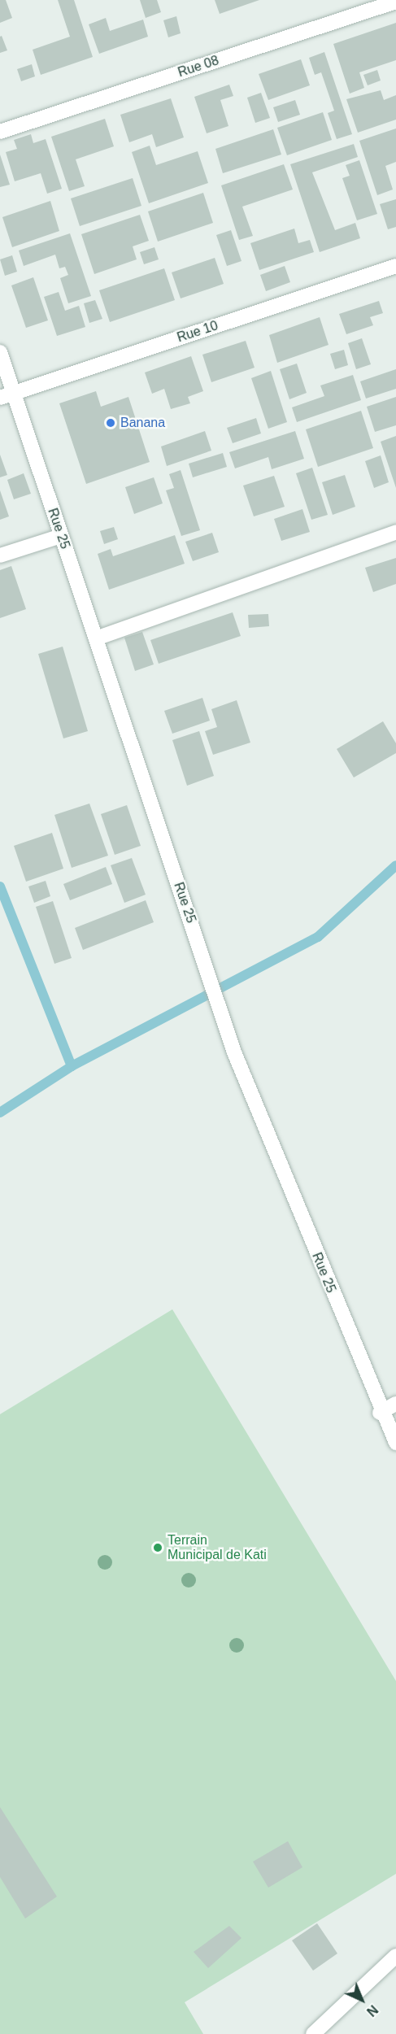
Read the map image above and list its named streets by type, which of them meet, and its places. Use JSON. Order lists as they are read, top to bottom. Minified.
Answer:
{"streets":{"street":["Rue 08","Rue 10","Rue 25"]},"crossings":[["Rue 10","Rue 25"]],"places":["Banana","Terrain Municipal de Kati"],"north":"bottom right"}
